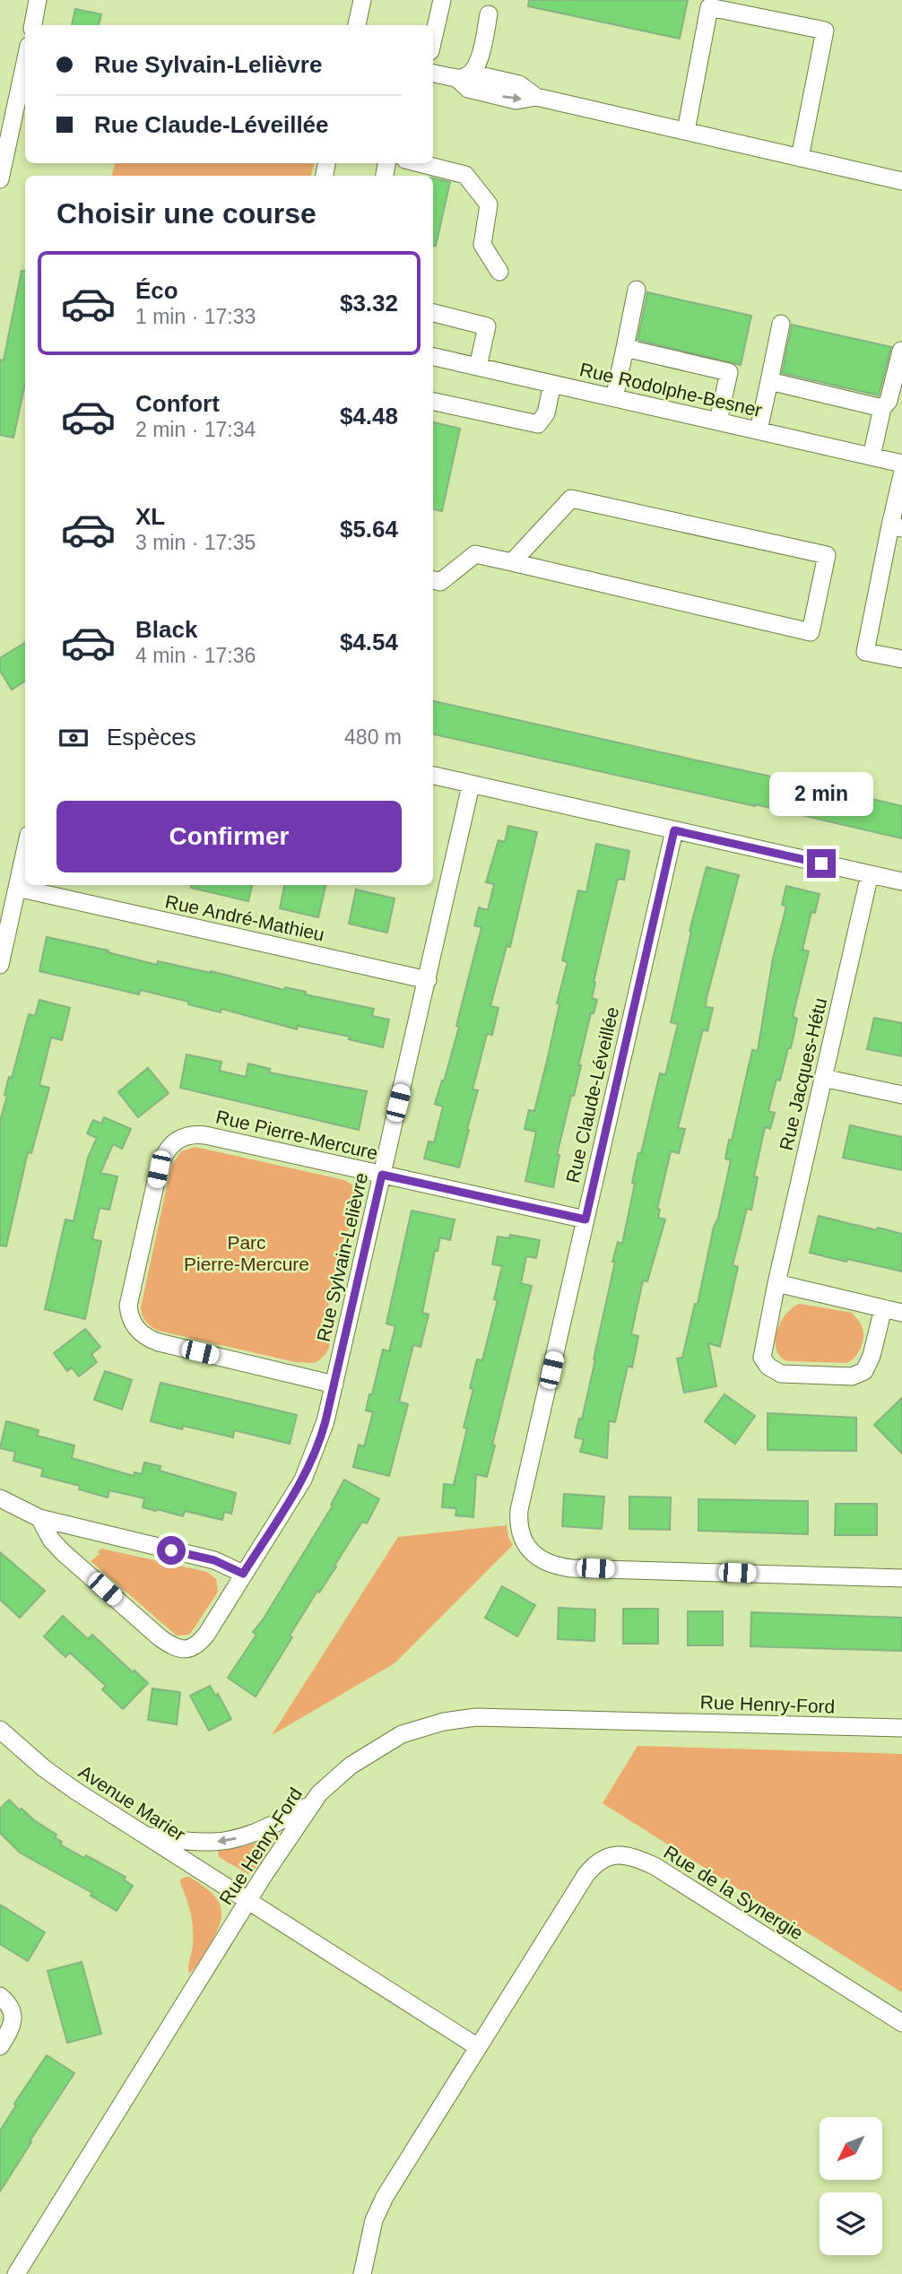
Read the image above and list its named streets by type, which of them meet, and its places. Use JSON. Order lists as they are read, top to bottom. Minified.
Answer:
{"streets":{"street":["Rue Rodolphe-Besner","Rue André-Mathieu","Rue Jacques-Hétu","Rue Claude-Léveillée","Rue Pierre-Mercure","Rue Sylvain-Lelièvre","Rue Henry-Ford","Avenue Marier","Rue de la Synergie"]},"crossings":[["Rue André-Mathieu","Rue Sylvain-Lelièvre"],["Rue Claude-Léveillée","Rue Pierre-Mercure"],["Rue Pierre-Mercure","Rue Sylvain-Lelièvre"],["Rue Henry-Ford","Avenue Marier"]],"parks":["Parc Pierre-Mercure"],"north":"bottom left","page":{"banner":["Rue Sylvain-Lelièvre","Rue Claude-Léveillée"],"heading":"Choisir une course","list":[{"name":"Éco","note":"1 min · 17:33","value":"$3.32"},{"name":"Confort","note":"2 min · 17:34","value":"$4.48"},{"name":"XL","note":"3 min · 17:35","value":"$5.64"},{"name":"Black","note":"4 min · 17:36","value":"$4.54"}],"pay":["Espèces","480 m"],"bubble":"2 min","buttons":"Confirmer"}}
